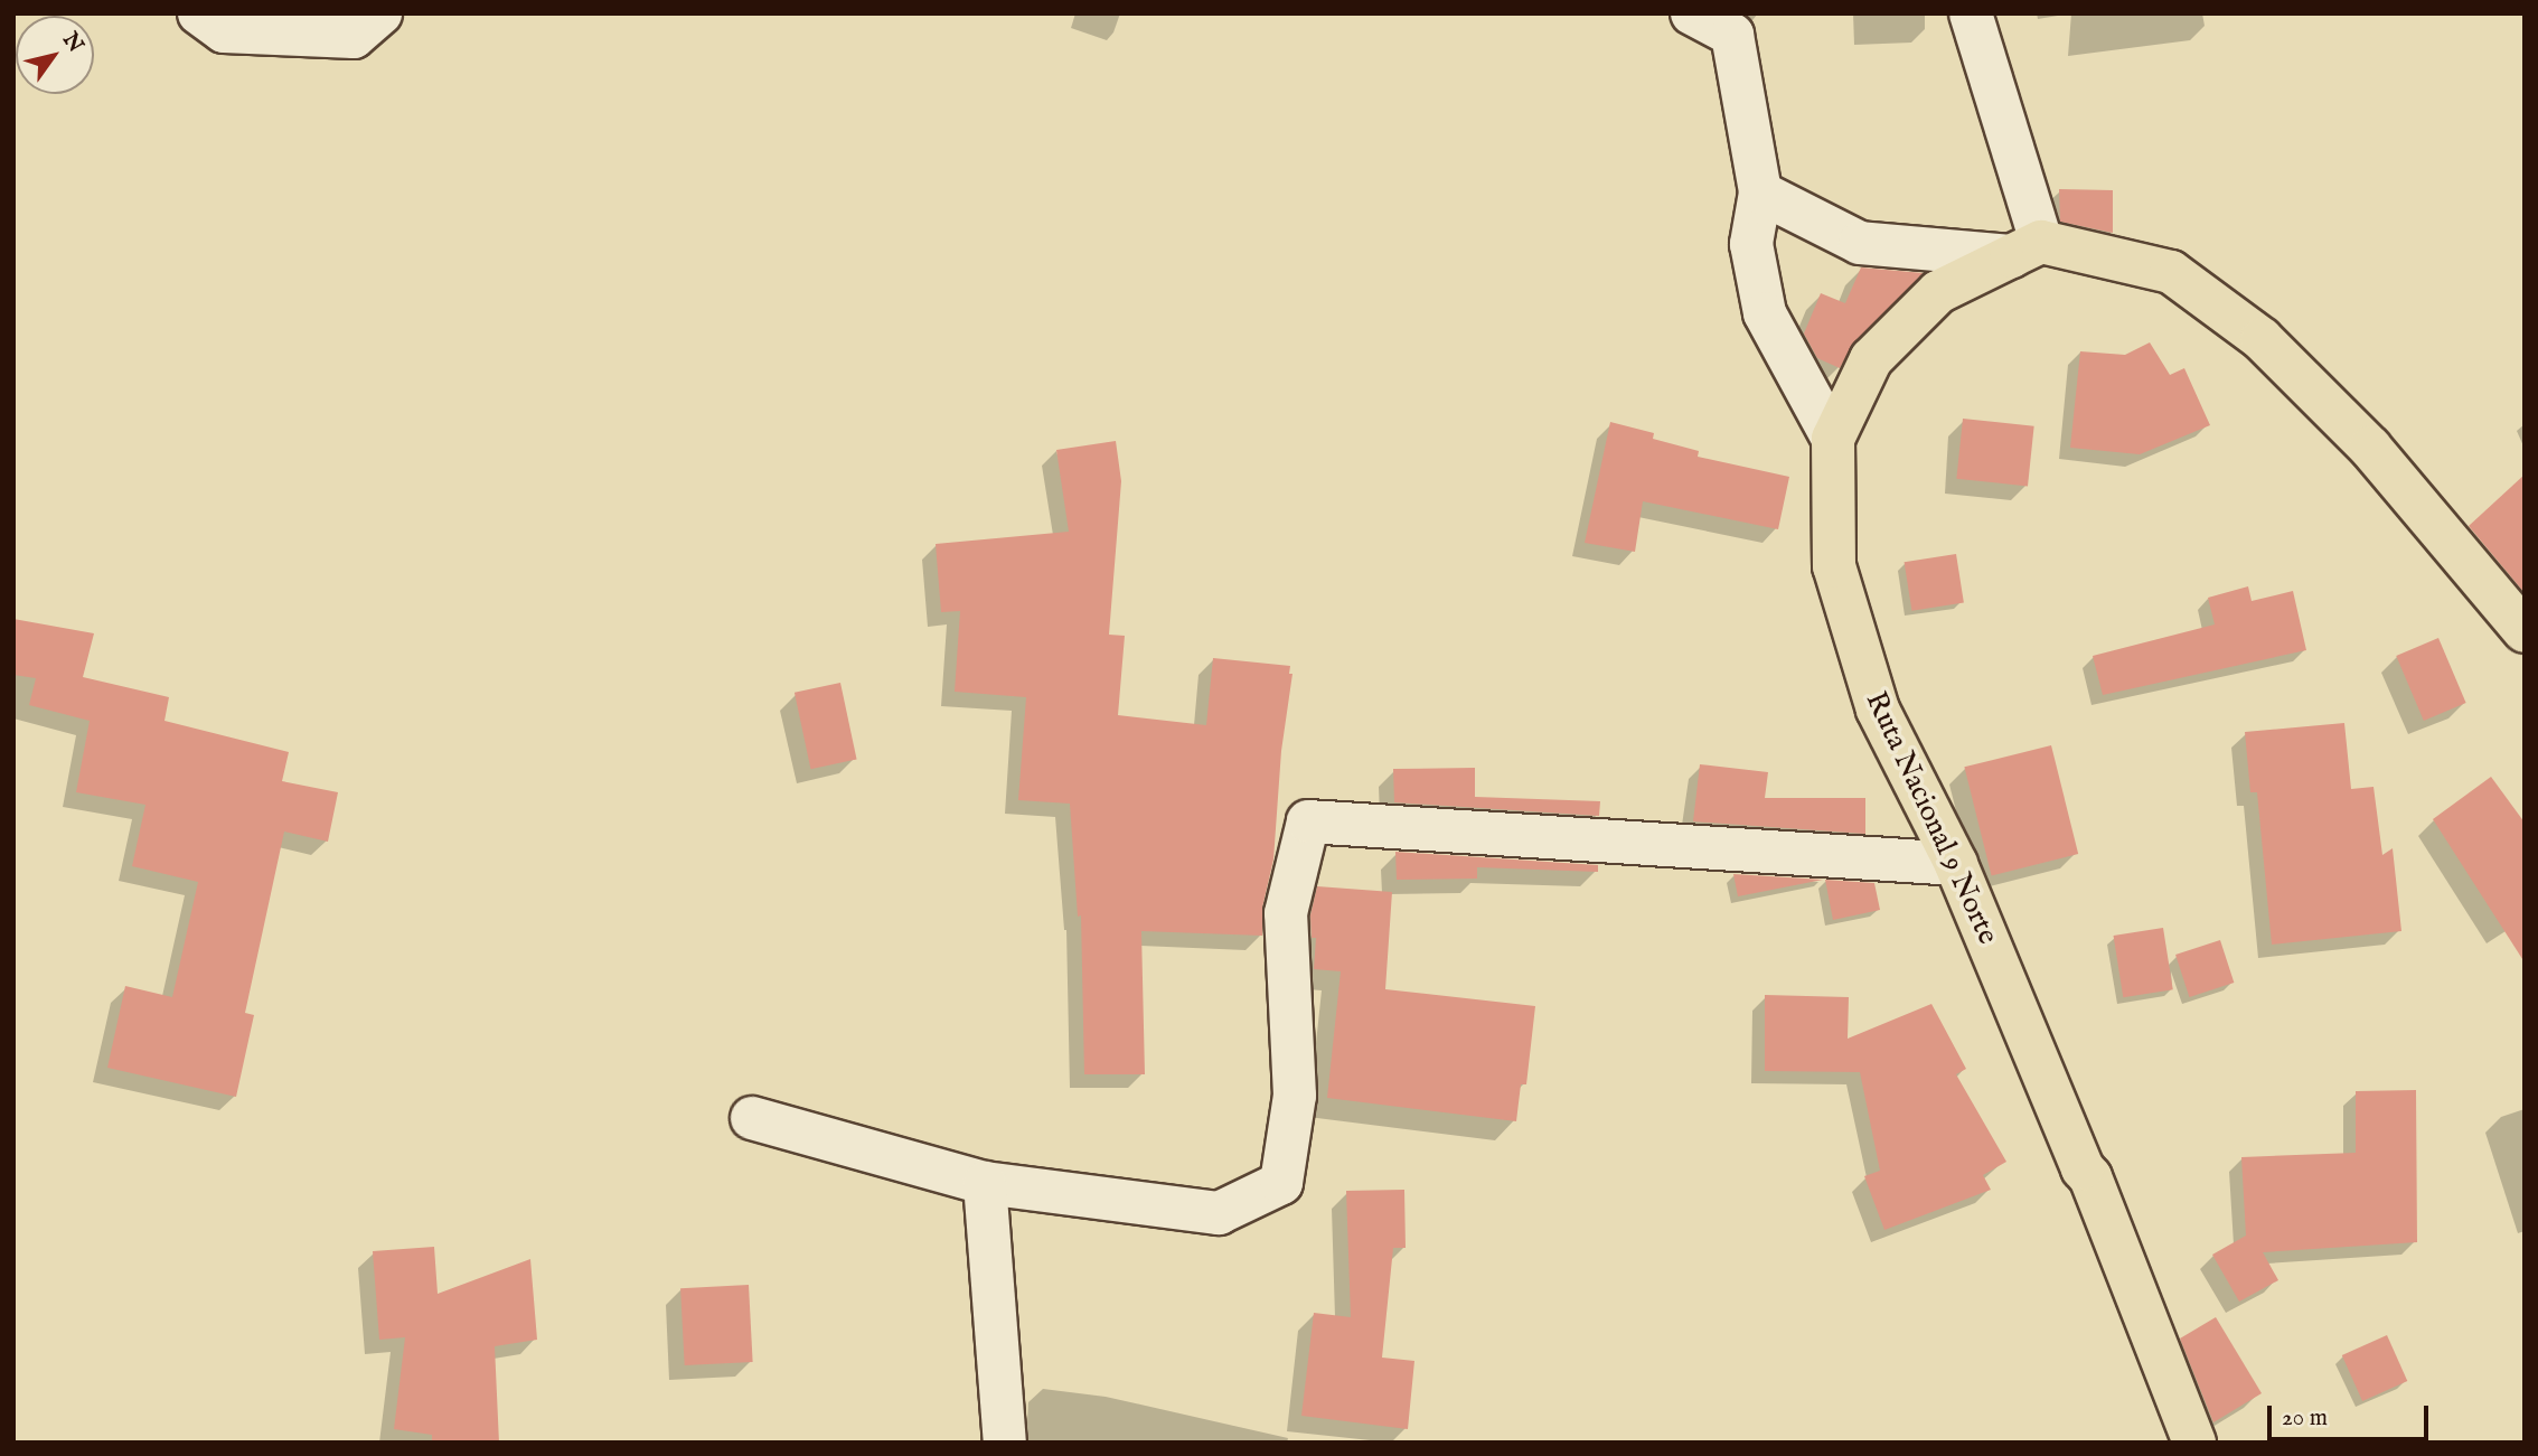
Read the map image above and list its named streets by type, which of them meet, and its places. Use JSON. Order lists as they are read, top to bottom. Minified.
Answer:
{"streets":{"main road":["Ruta Nacional 9 Norte"]},"scale_bar":"20 m","north":"top right"}
